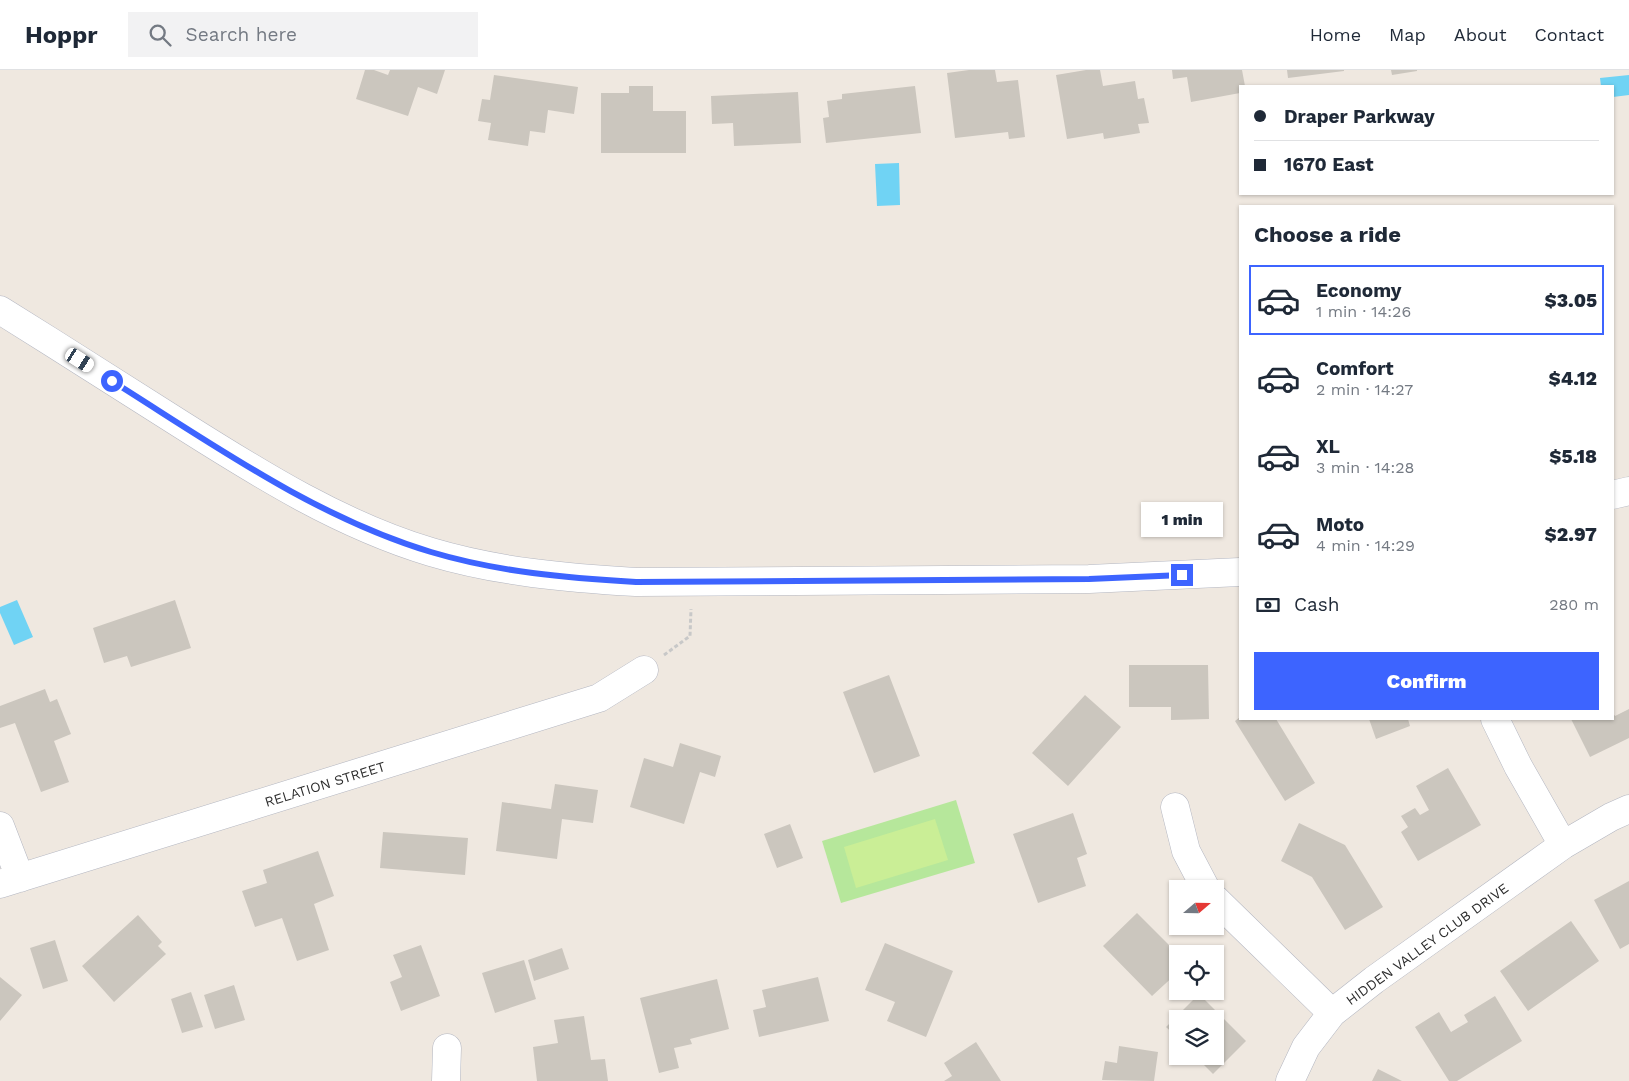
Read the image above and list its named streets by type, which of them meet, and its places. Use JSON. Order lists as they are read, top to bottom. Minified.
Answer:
{"streets":{"street":["RELATION STREET","HIDDEN VALLEY CLUB DRIVE"]},"north":"right","page":{"header":"Hoppr","search":"Search here","nav":["Home","Map","About","Contact"],"banner":["Draper Parkway","1670 East"],"heading":"Choose a ride","list":[{"name":"Economy","note":"1 min · 14:26","value":"$3.05"},{"name":"Comfort","note":"2 min · 14:27","value":"$4.12"},{"name":"XL","note":"3 min · 14:28","value":"$5.18"},{"name":"Moto","note":"4 min · 14:29","value":"$2.97"}],"bubble":"1 min","pay":["Cash","280 m"],"buttons":"Confirm"}}
